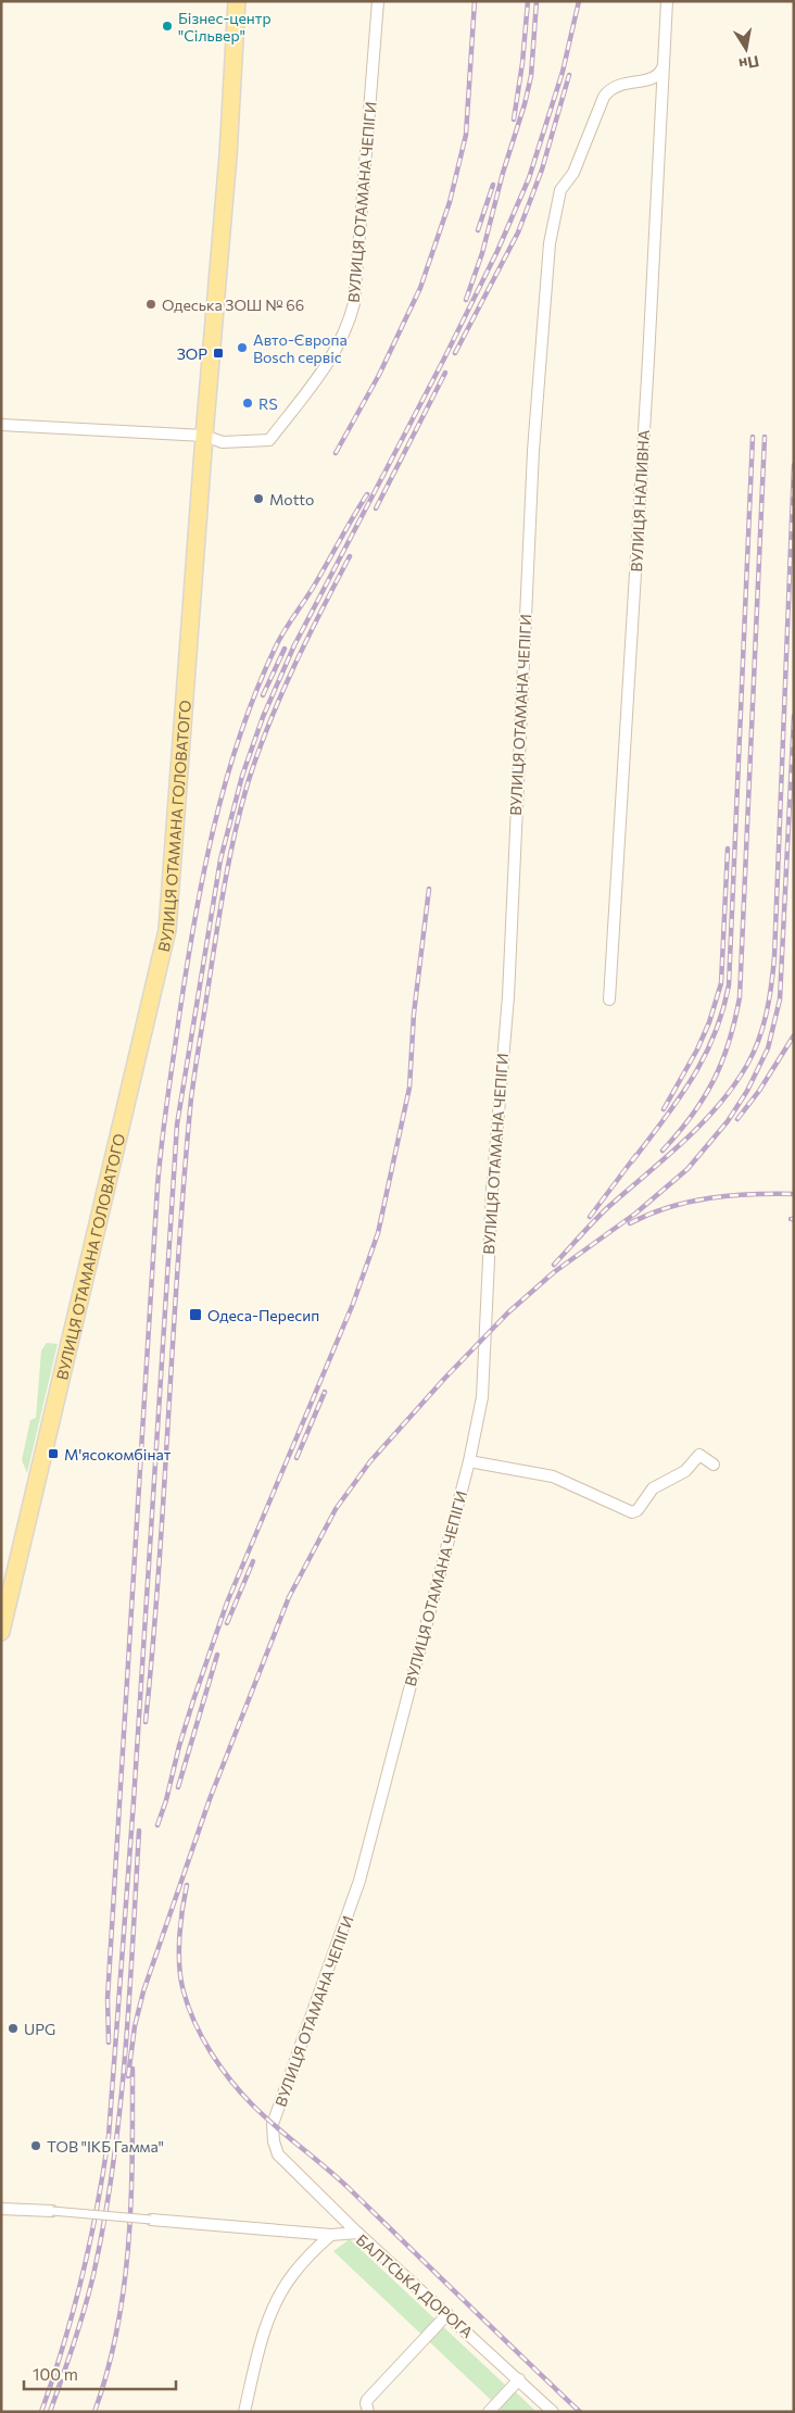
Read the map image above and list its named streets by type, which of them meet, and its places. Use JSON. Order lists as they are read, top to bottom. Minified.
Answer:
{"streets":{"main road":["ВУЛИЦЯ ОТАМАНА ГОЛОВАТОГО"],"street":["ВУЛИЦЯ ОТАМАНА ЧЕПІГИ","ВУЛИЦЯ НАЛИВНА","БАЛТСЬКА ДОРОГА"]},"crossings":[["ВУЛИЦЯ ОТАМАНА ЧЕПІГИ","ВУЛИЦЯ НАЛИВНА"],["ВУЛИЦЯ ОТАМАНА ЧЕПІГИ","ВУЛИЦЯ ОТАМАНА ГОЛОВАТОГО"],["ВУЛИЦЯ ОТАМАНА ЧЕПІГИ","БАЛТСЬКА ДОРОГА"]],"places":{"other":["Бізнес-центр \"Сільвер\"","Одеська ЗОШ № 66","Авто-Європа Bosch сервіс","RS","Motto","UPG","ТОВ \"ІКБ Гамма\""],"transit":["ЗОР","Одеса-Пересип","М'ясокомбінат"]},"scale_bar":"100 m","north":"bottom"}
